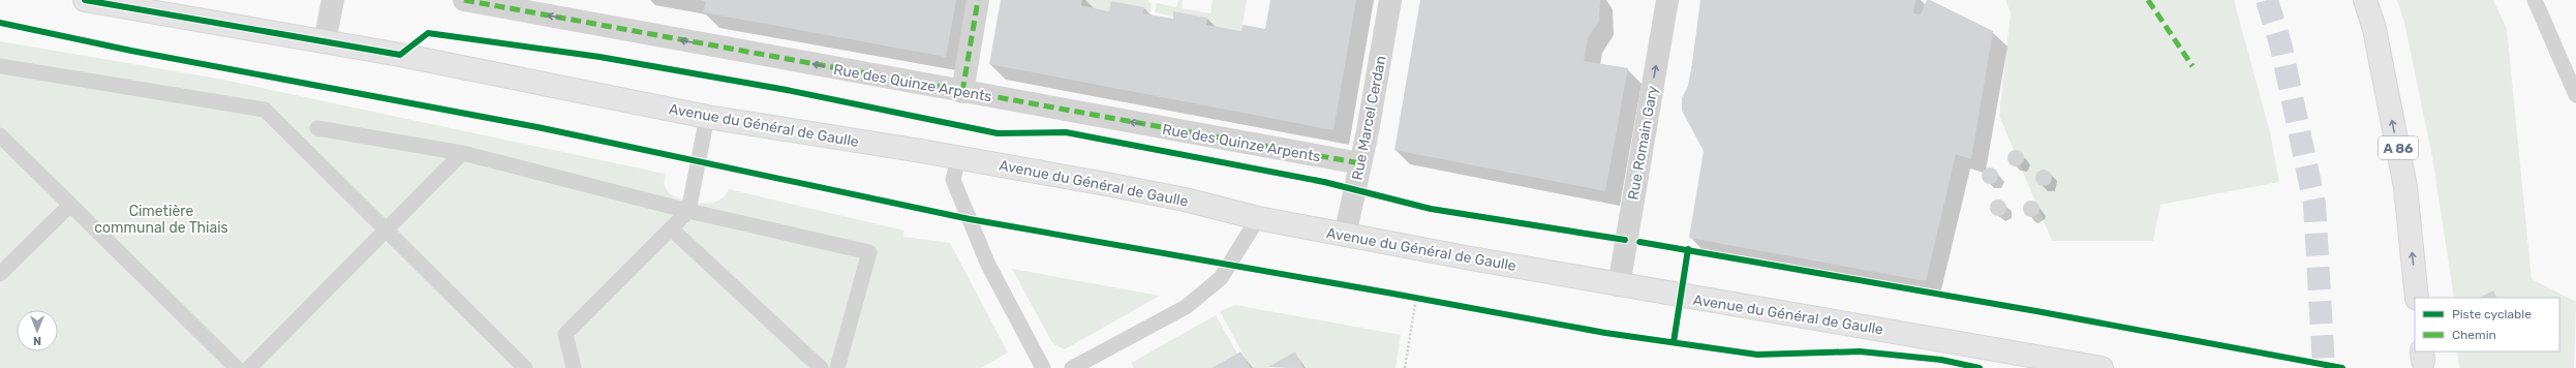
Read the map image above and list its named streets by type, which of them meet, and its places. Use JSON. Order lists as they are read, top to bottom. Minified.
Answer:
{"streets":{"main road":["Avenue du Général de Gaulle","A 86"],"street":["Rue des Quinze Arpents","Rue Marcel Cerdan","Rue Romain Gary"]},"crossings":[["Rue des Quinze Arpents","Rue Marcel Cerdan"],["Rue Marcel Cerdan","Avenue du Général de Gaulle"],["Avenue du Général de Gaulle","Rue Romain Gary"]],"one_way":["Rue des Quinze Arpents","Rue Romain Gary"],"parks":["Cimetière communal de Thiais"],"legend":["Piste cyclable","Chemin"],"north":"bottom"}
